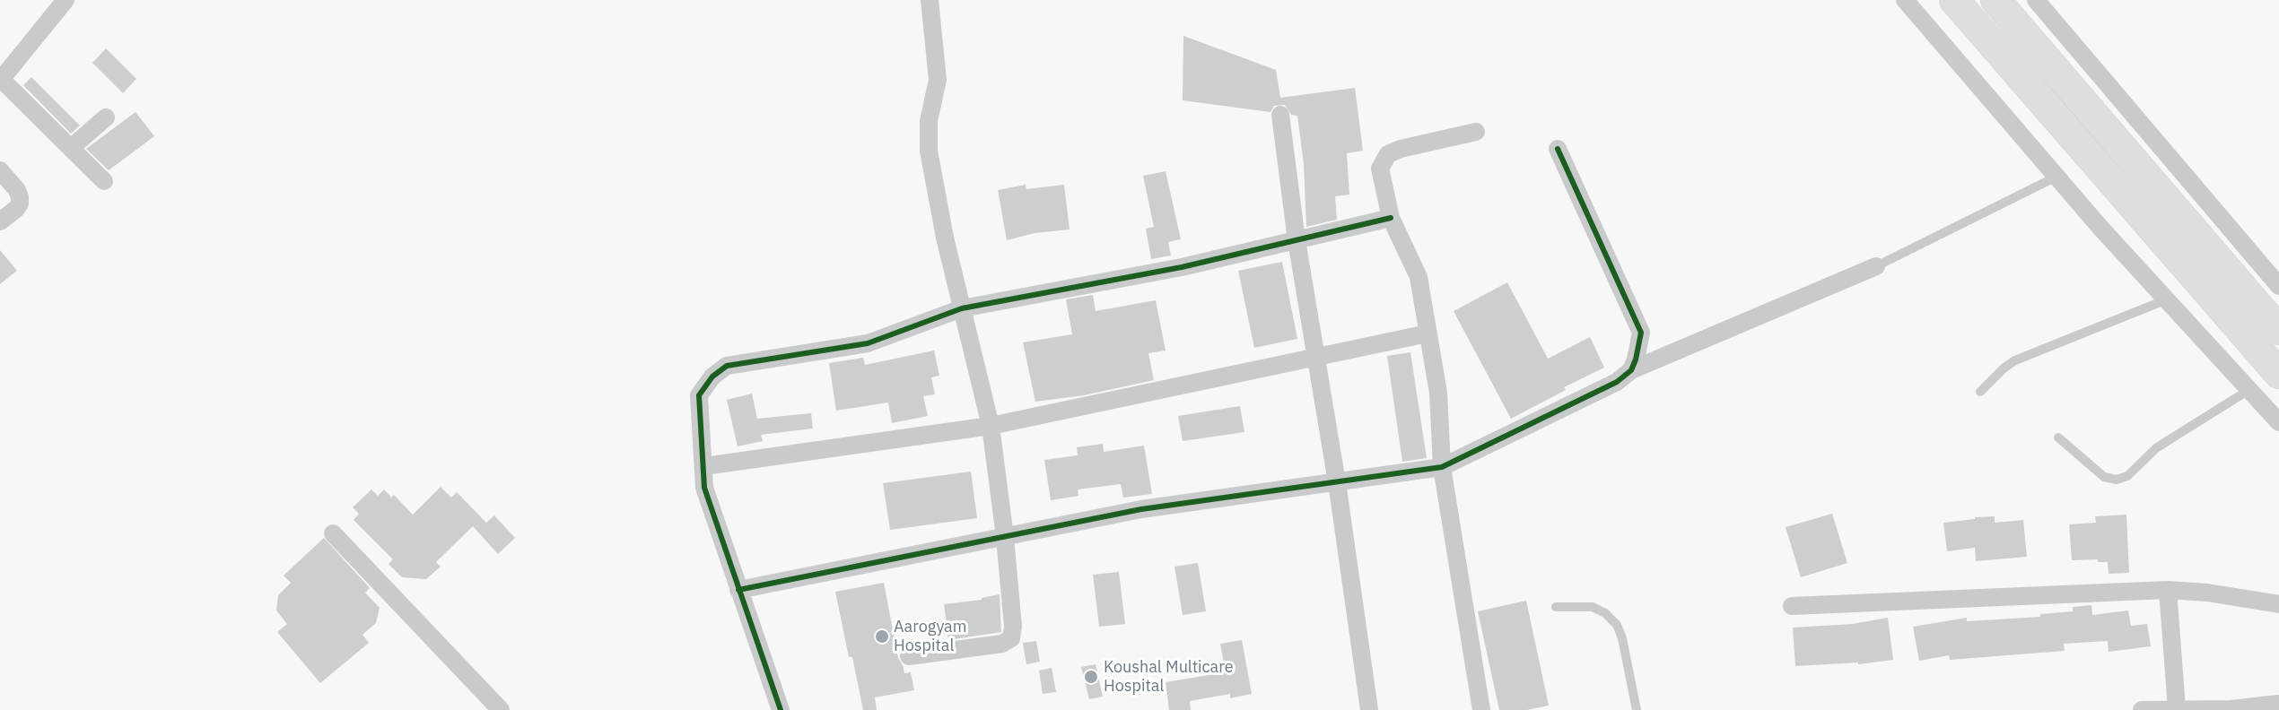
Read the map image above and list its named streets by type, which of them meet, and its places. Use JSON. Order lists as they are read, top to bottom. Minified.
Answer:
{"places":["Aarogyam Hospital","Koushal Multicare Hospital"]}
